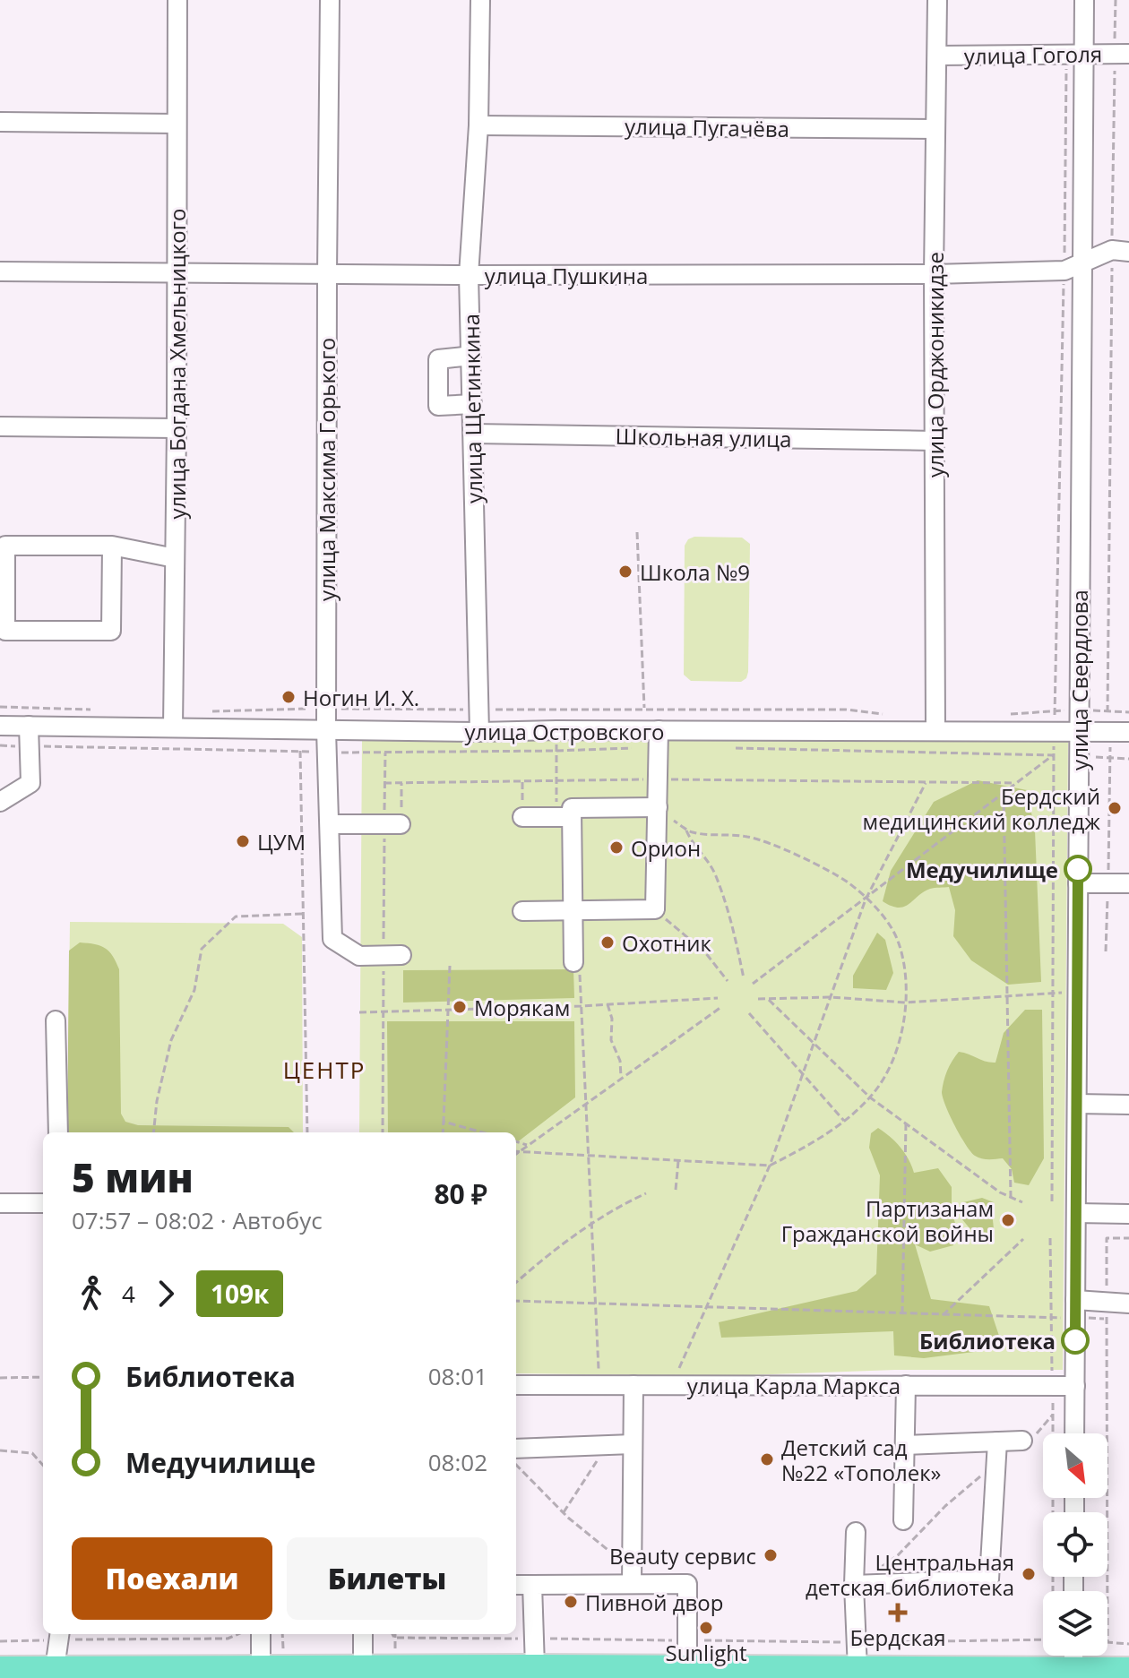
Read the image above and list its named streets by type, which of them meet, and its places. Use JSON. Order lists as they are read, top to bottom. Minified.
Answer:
{"streets":{"street":["улица Гоголя","улица Пугачёва","улица Пушкина","улица Богдана Хмельницкого","улица Орджоникидзе","улица Щетинкина","Школьная улица","улица Максима Горького","улица Свердлова","улица Островского","улица Карла Маркса"]},"crossings":[["улица Гоголя","улица Орджоникидзе"],["улица Гоголя","улица Свердлова"],["улица Пугачёва","улица Орджоникидзе"],["улица Пугачёва","улица Щетинкина"],["улица Пушкина","улица Богдана Хмельницкого"],["улица Пушкина","улица Орджоникидзе"],["улица Пушкина","улица Щетинкина"],["улица Пушкина","улица Максима Горького"],["улица Пушкина","улица Свердлова"],["улица Богдана Хмельницкого","улица Островского"],["улица Орджоникидзе","Школьная улица"],["улица Орджоникидзе","улица Островского"],["улица Щетинкина","Школьная улица"],["улица Щетинкина","улица Островского"],["улица Максима Горького","улица Островского"],["улица Свердлова","улица Островского"],["улица Свердлова","улица Карла Маркса"]],"districts":["ЦЕНТР"],"places":{"other":["Школа №9","Ногин И. Х.","Бердский медицинский колледж","ЦУМ","Орион","Медучилище","Охотник","Морякам","Партизанам Гражданской войны","Библиотека","Детский сад №22 «Тополек»","Beauty сервис","Центральная детская библиотека","Пивной двор","Sunlight"],"health":["Бердская"]},"lines":["bus line 109к"],"north":"bottom right","page":{"heading":["5 мин","07:57 – 08:02 · Автобус","80 ₽"],"legs":["4","109к"],"list":[{"name":"Библиотека","value":"08:01"},{"name":"Медучилище","value":"08:02"}],"buttons":["Поехали","Билеты"]}}
